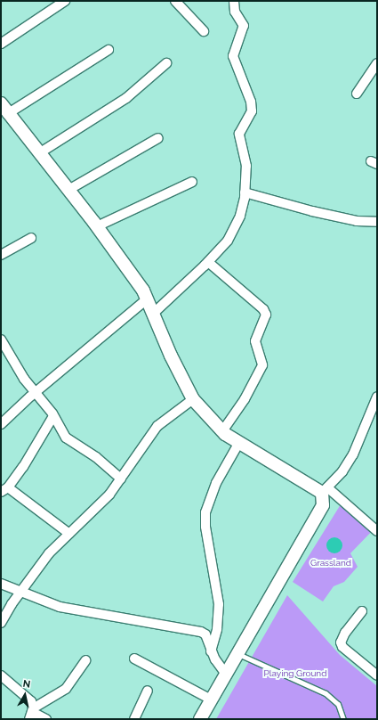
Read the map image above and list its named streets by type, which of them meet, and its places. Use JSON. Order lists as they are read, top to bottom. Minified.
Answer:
{"parks":["Grassland","Playing Ground"],"north":"top"}
